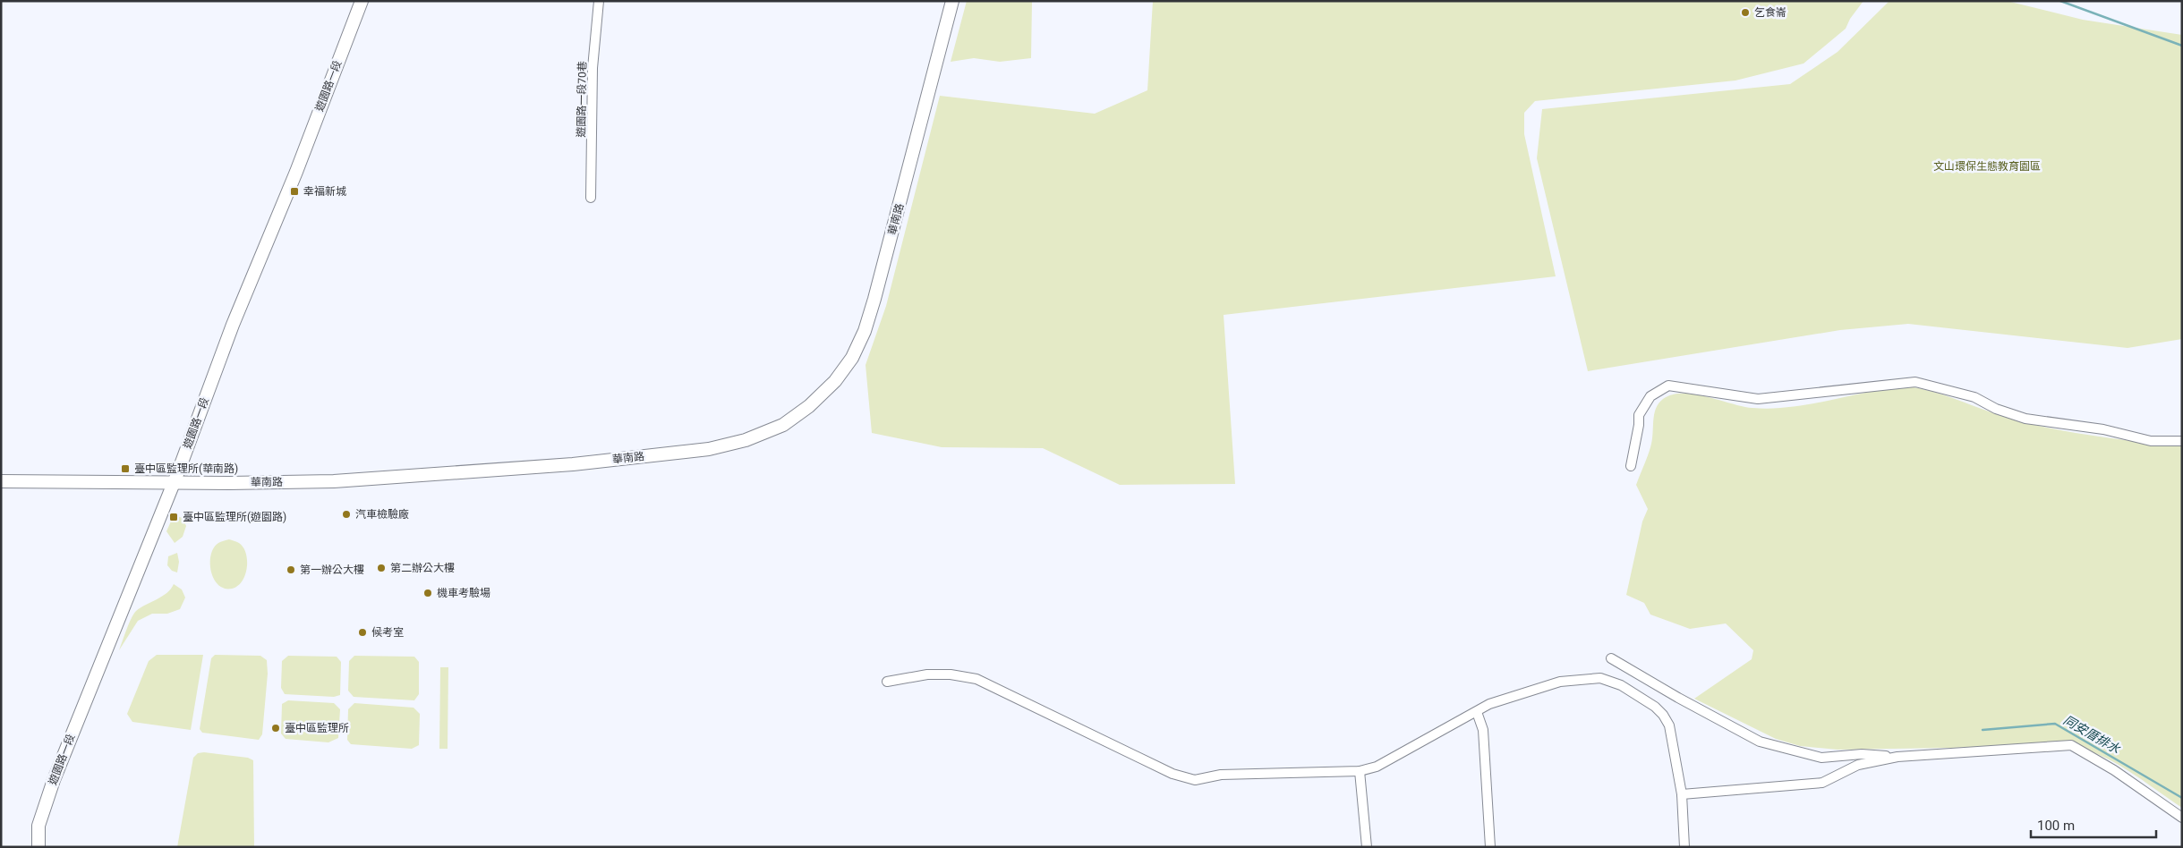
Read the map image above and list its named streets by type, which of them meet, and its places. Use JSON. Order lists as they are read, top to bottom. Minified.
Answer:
{"streets":{"street":["遊園路一段","遊園路一段70巷","華南路"]},"crossings":[["遊園路一段","華南路"]],"water":["同安厝排水"],"parks":["文山環保生態教育園區"],"places":{"other":["乞食崙","汽車檢驗廠","第二辦公大樓","第一辦公大樓","機車考驗場","候考室","臺中區監理所"],"transit":["幸福新城","臺中區監理所(華南路)","臺中區監理所(遊園路)"]},"scale_bar":"100 m"}
